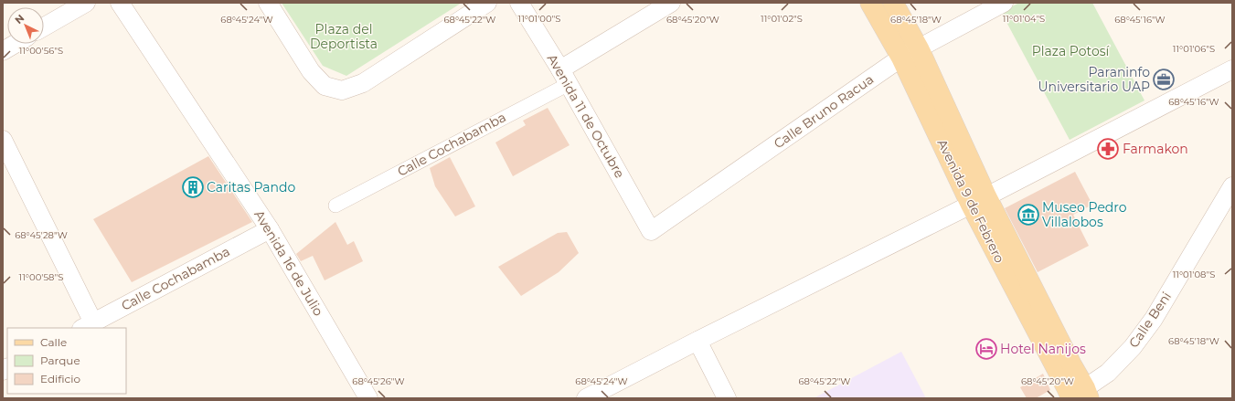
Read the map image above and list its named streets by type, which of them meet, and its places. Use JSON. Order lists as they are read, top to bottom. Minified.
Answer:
{"streets":{"main road":["Avenida 9 de Febrero"],"street":["Calle Bruno Racua","Avenida 11 de Octubre","Calle Cochabamba","Avenida 16 de Julio","Calle Beni"]},"crossings":[["Calle Bruno Racua","Avenida 11 de Octubre"],["Calle Bruno Racua","Avenida 9 de Febrero"],["Avenida 11 de Octubre","Calle Cochabamba"],["Calle Cochabamba","Avenida 16 de Julio"],["Avenida 9 de Febrero","Calle Beni"]],"parks":["Plaza del Deportista","Plaza Potosí"],"places":{"office":["Paraninfo Universitario UAP"],"pharmacy":["Farmakon"],"building":["Caritas Pando"],"museum":["Museo Pedro Villalobos"],"hotel":["Hotel Nanijos"]},"legend":["Calle","Parque","Edificio"],"north":"top left","coordinates":["11°01'00\"S","11°01'02\"S","11°01'04\"S","68°45'24\"W","68°45'22\"W","68°45'20\"W","68°45'16\"W","68°45'18\"W","11°01'06\"S","11°00'56\"S","68°45'28\"W","11°01'08\"S","11°00'58\"S","68°45'26\"W"]}
